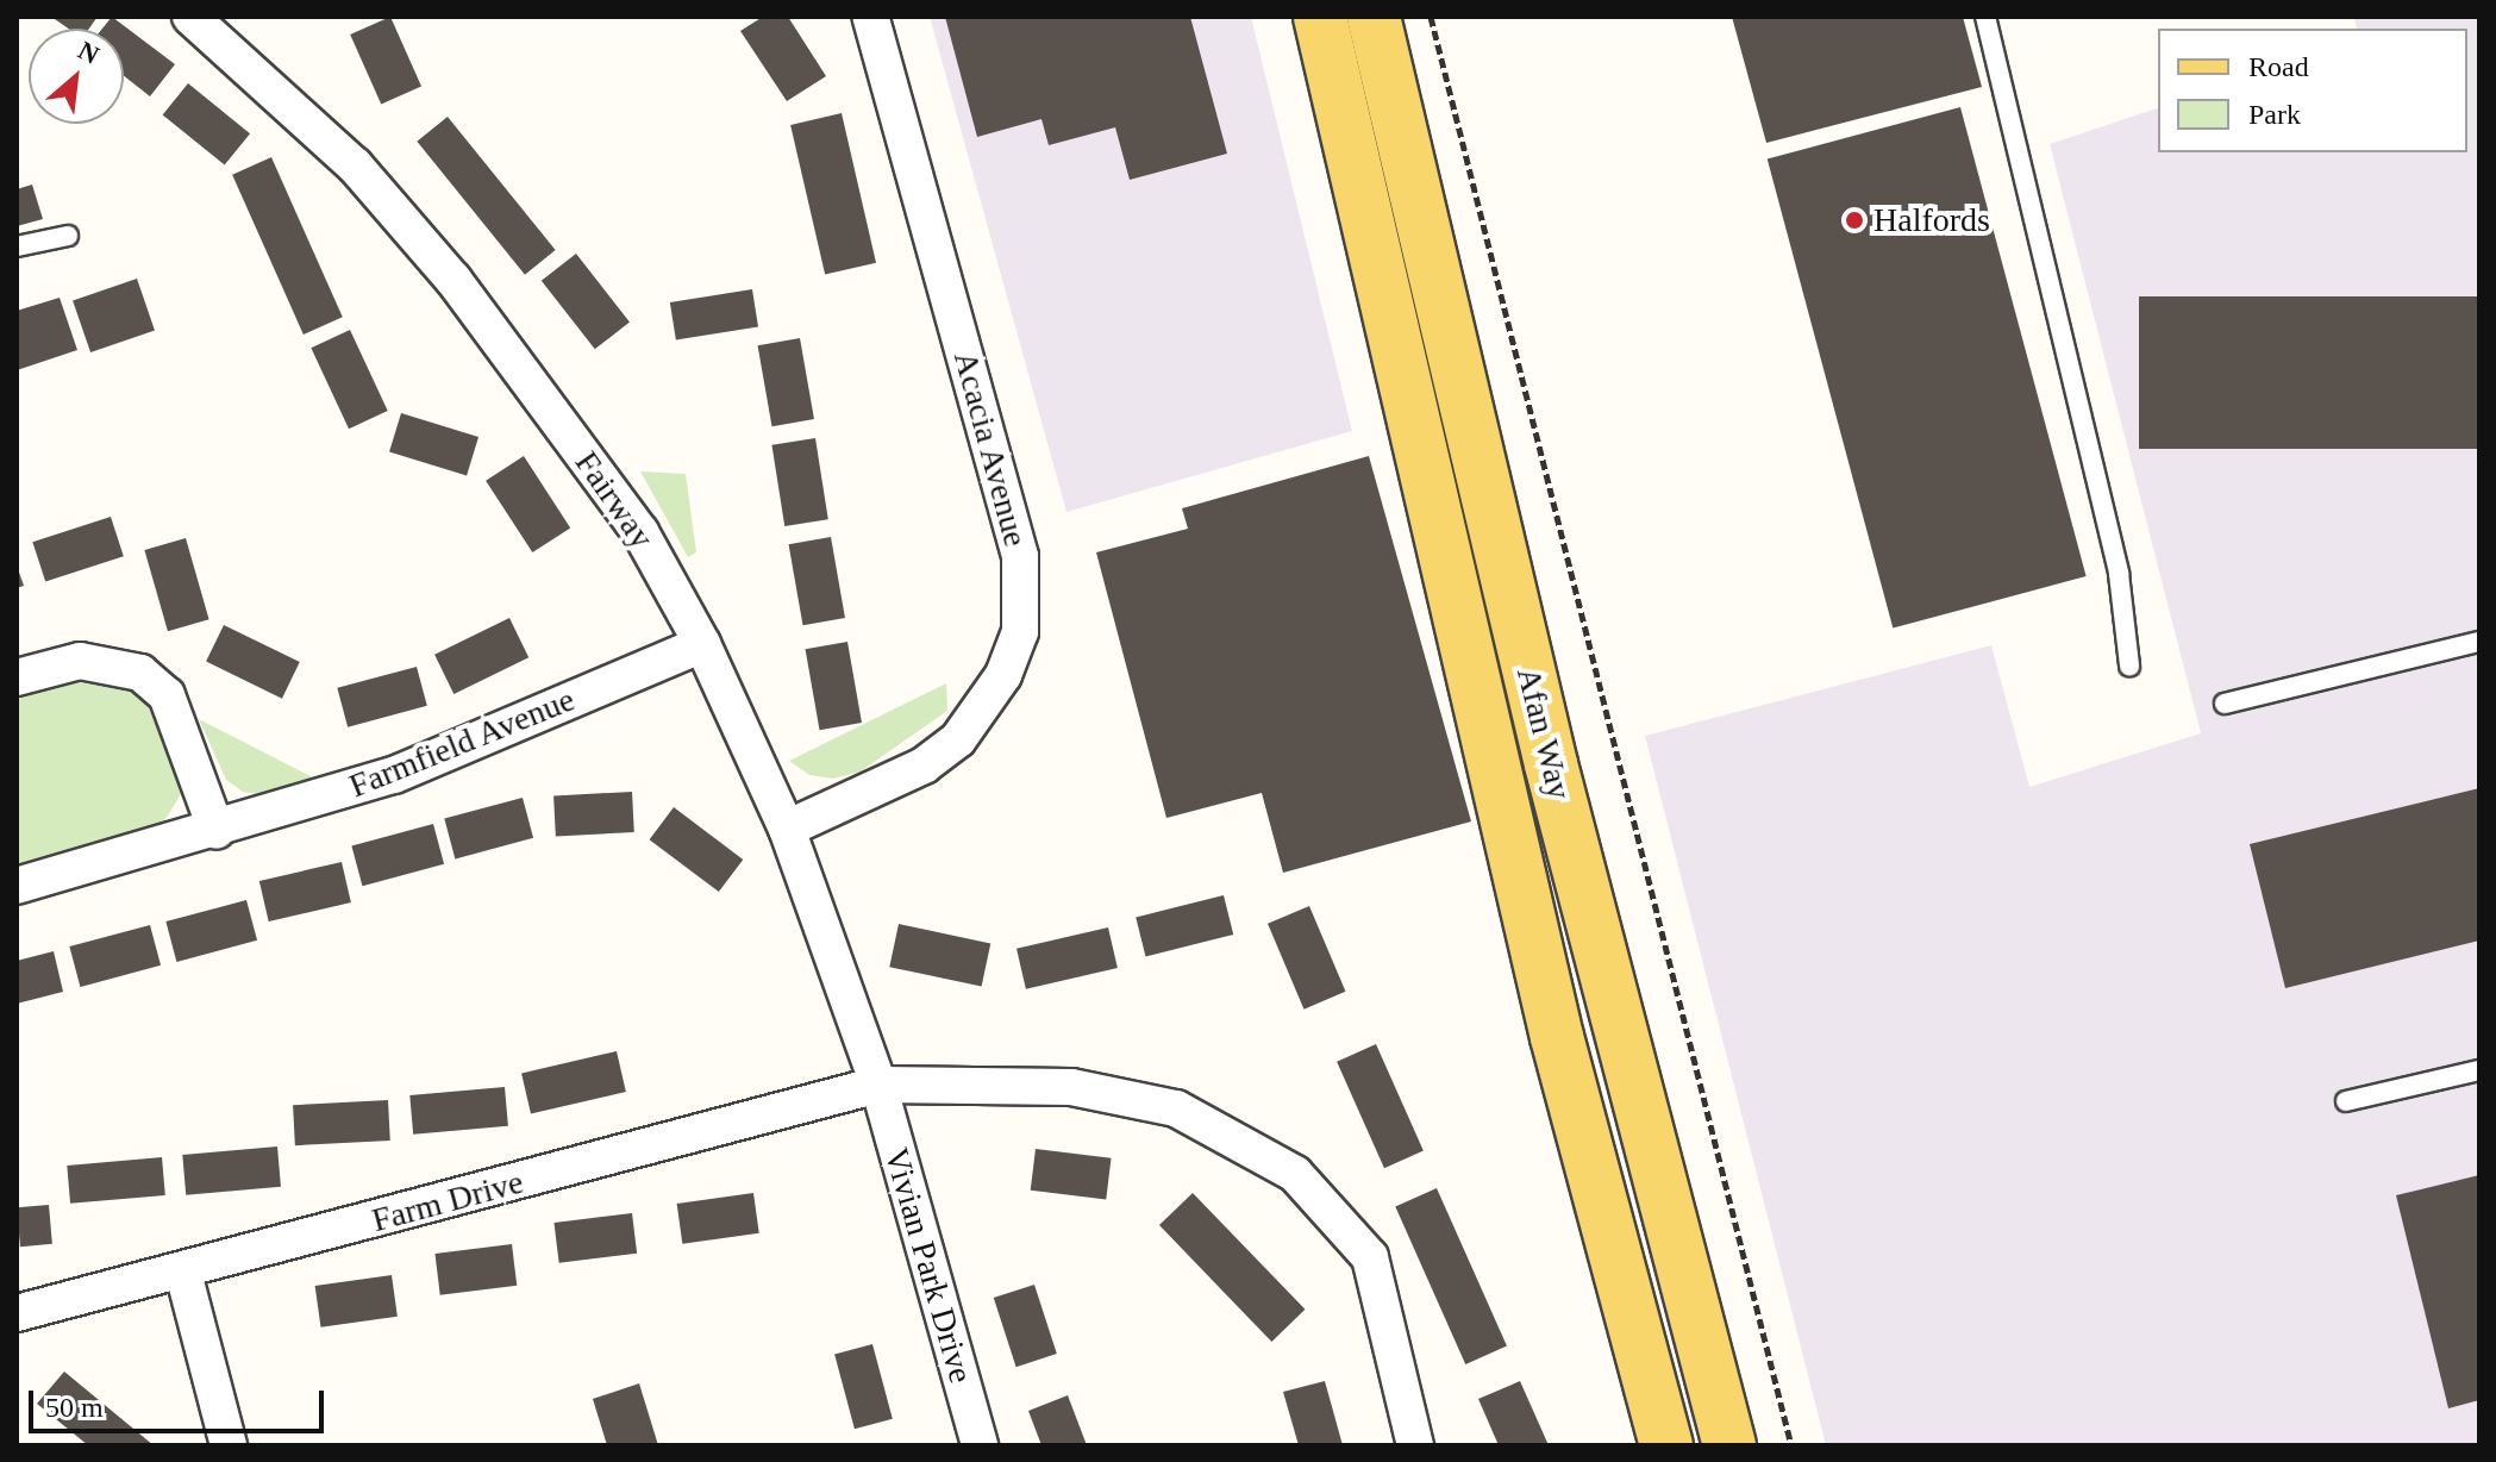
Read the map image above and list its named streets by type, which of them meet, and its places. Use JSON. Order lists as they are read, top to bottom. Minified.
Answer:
{"streets":{"main road":["Afan Way"],"street":["Acacia Avenue","Fairway","Farmfield Avenue","Farm Drive","Vivian Park Drive"]},"crossings":[["Acacia Avenue","Fairway"],["Fairway","Farmfield Avenue"],["Fairway","Farm Drive"],["Fairway","Vivian Park Drive"],["Farm Drive","Vivian Park Drive"]],"places":["Halfords"],"legend":["Road","Park"],"scale_bar":"50 m","north":"top right"}
